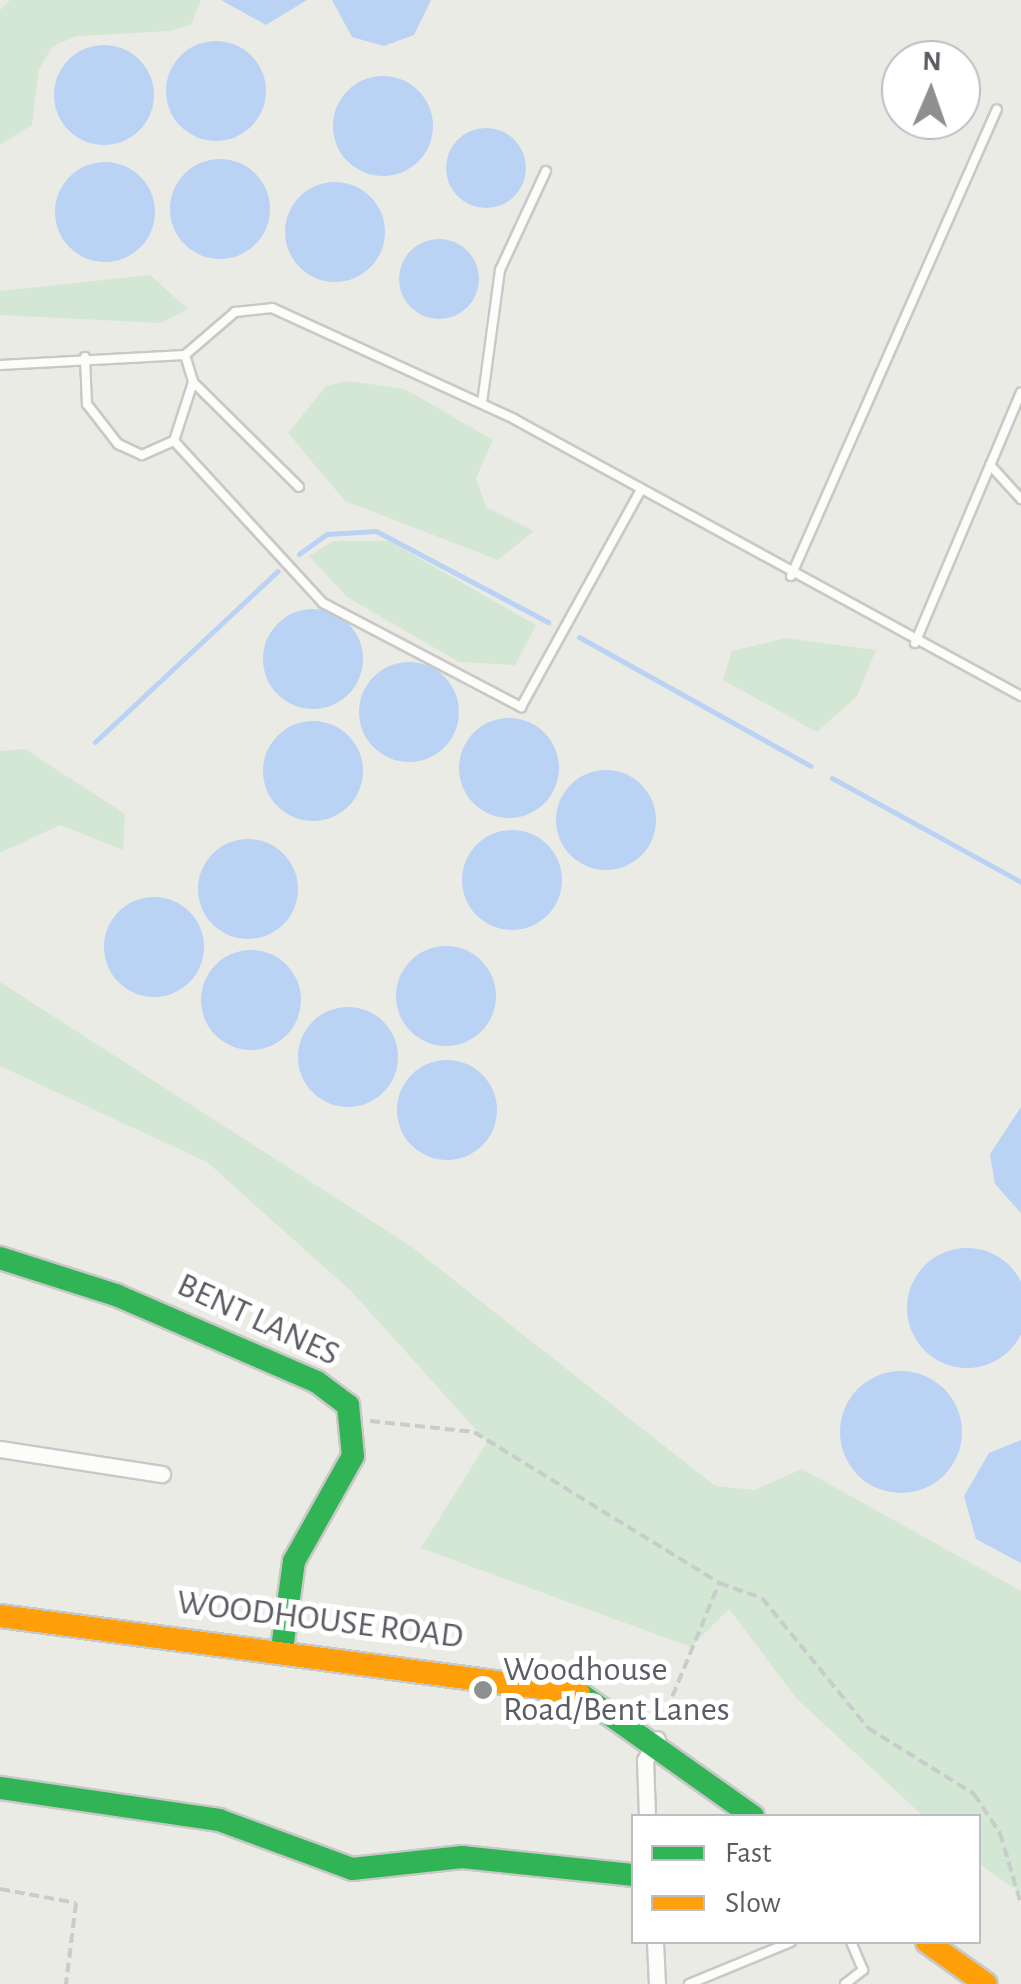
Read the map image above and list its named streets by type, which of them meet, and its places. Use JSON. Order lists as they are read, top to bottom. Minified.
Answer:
{"streets":{"street":["BENT LANES","WOODHOUSE ROAD"]},"places":["Woodhouse Road/Bent Lanes"],"legend":["Fast","Slow"],"north":"top"}
